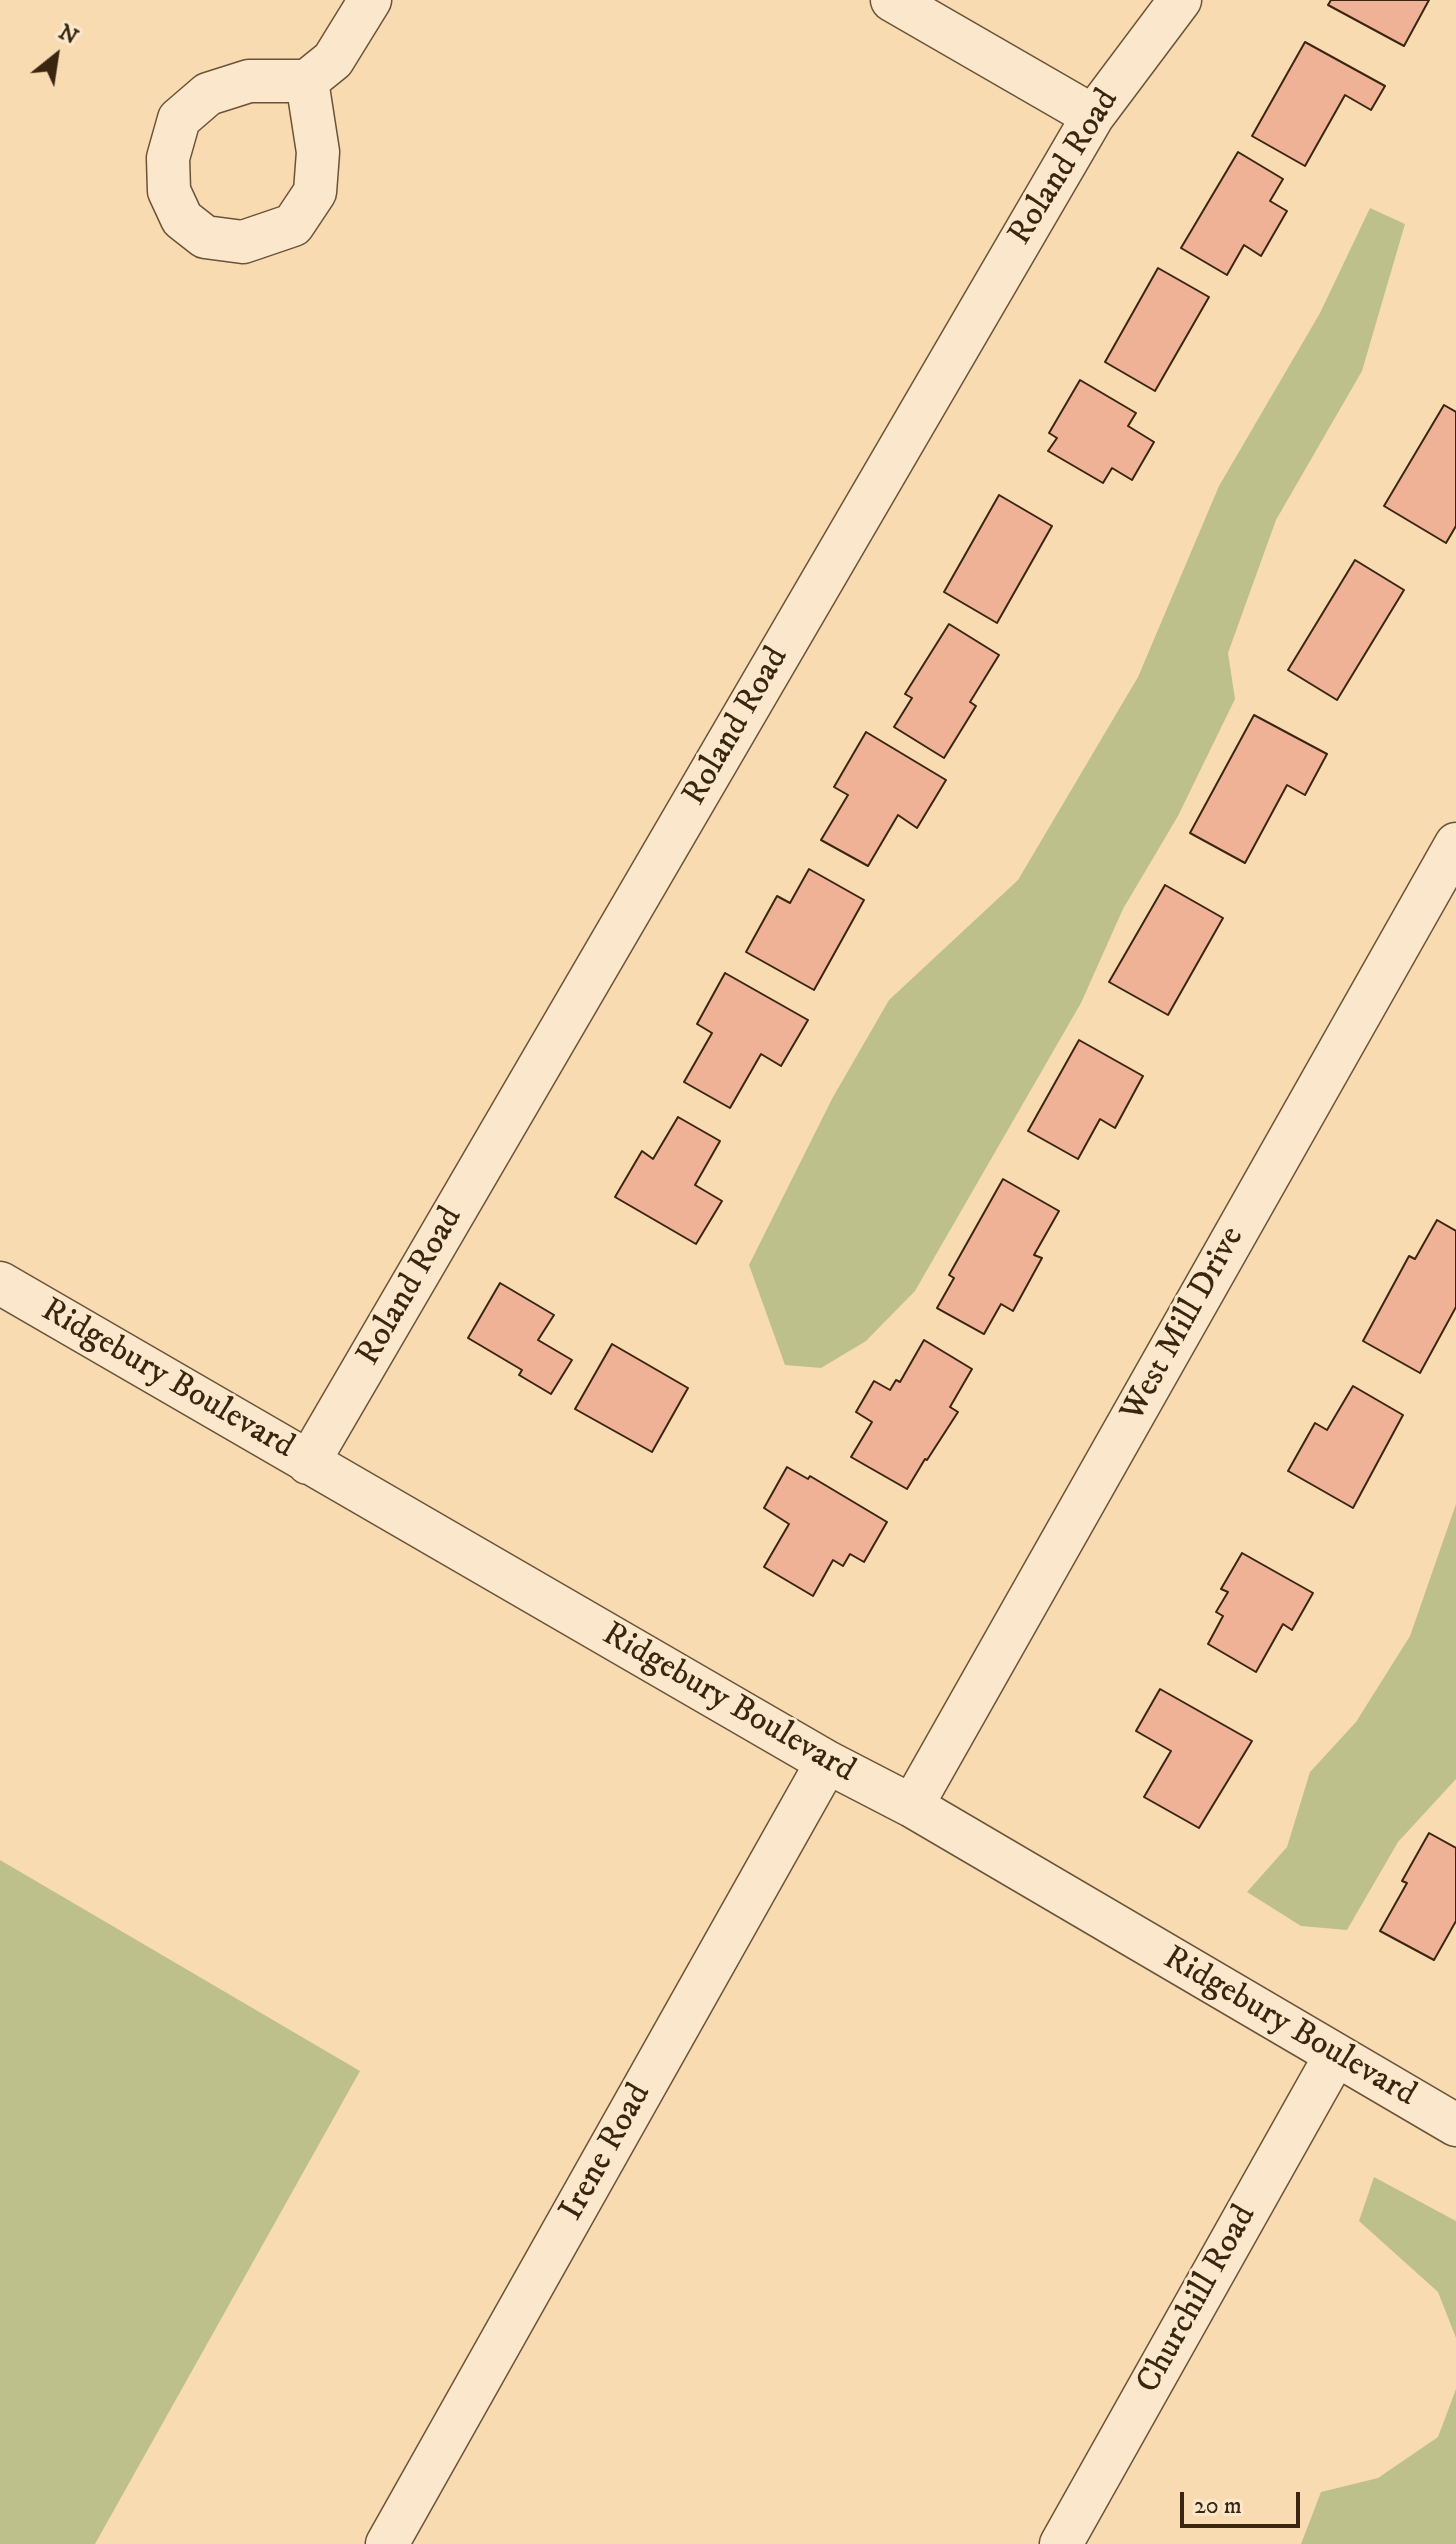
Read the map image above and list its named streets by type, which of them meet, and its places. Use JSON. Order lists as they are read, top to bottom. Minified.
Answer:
{"streets":{"street":["Roland Road","West Mill Drive","Ridgebury Boulevard","Irene Road","Churchill Road"]},"crossings":[["Roland Road","Ridgebury Boulevard"],["West Mill Drive","Ridgebury Boulevard"],["Ridgebury Boulevard","Irene Road"],["Ridgebury Boulevard","Churchill Road"]],"scale_bar":"20 m","north":"top right"}
